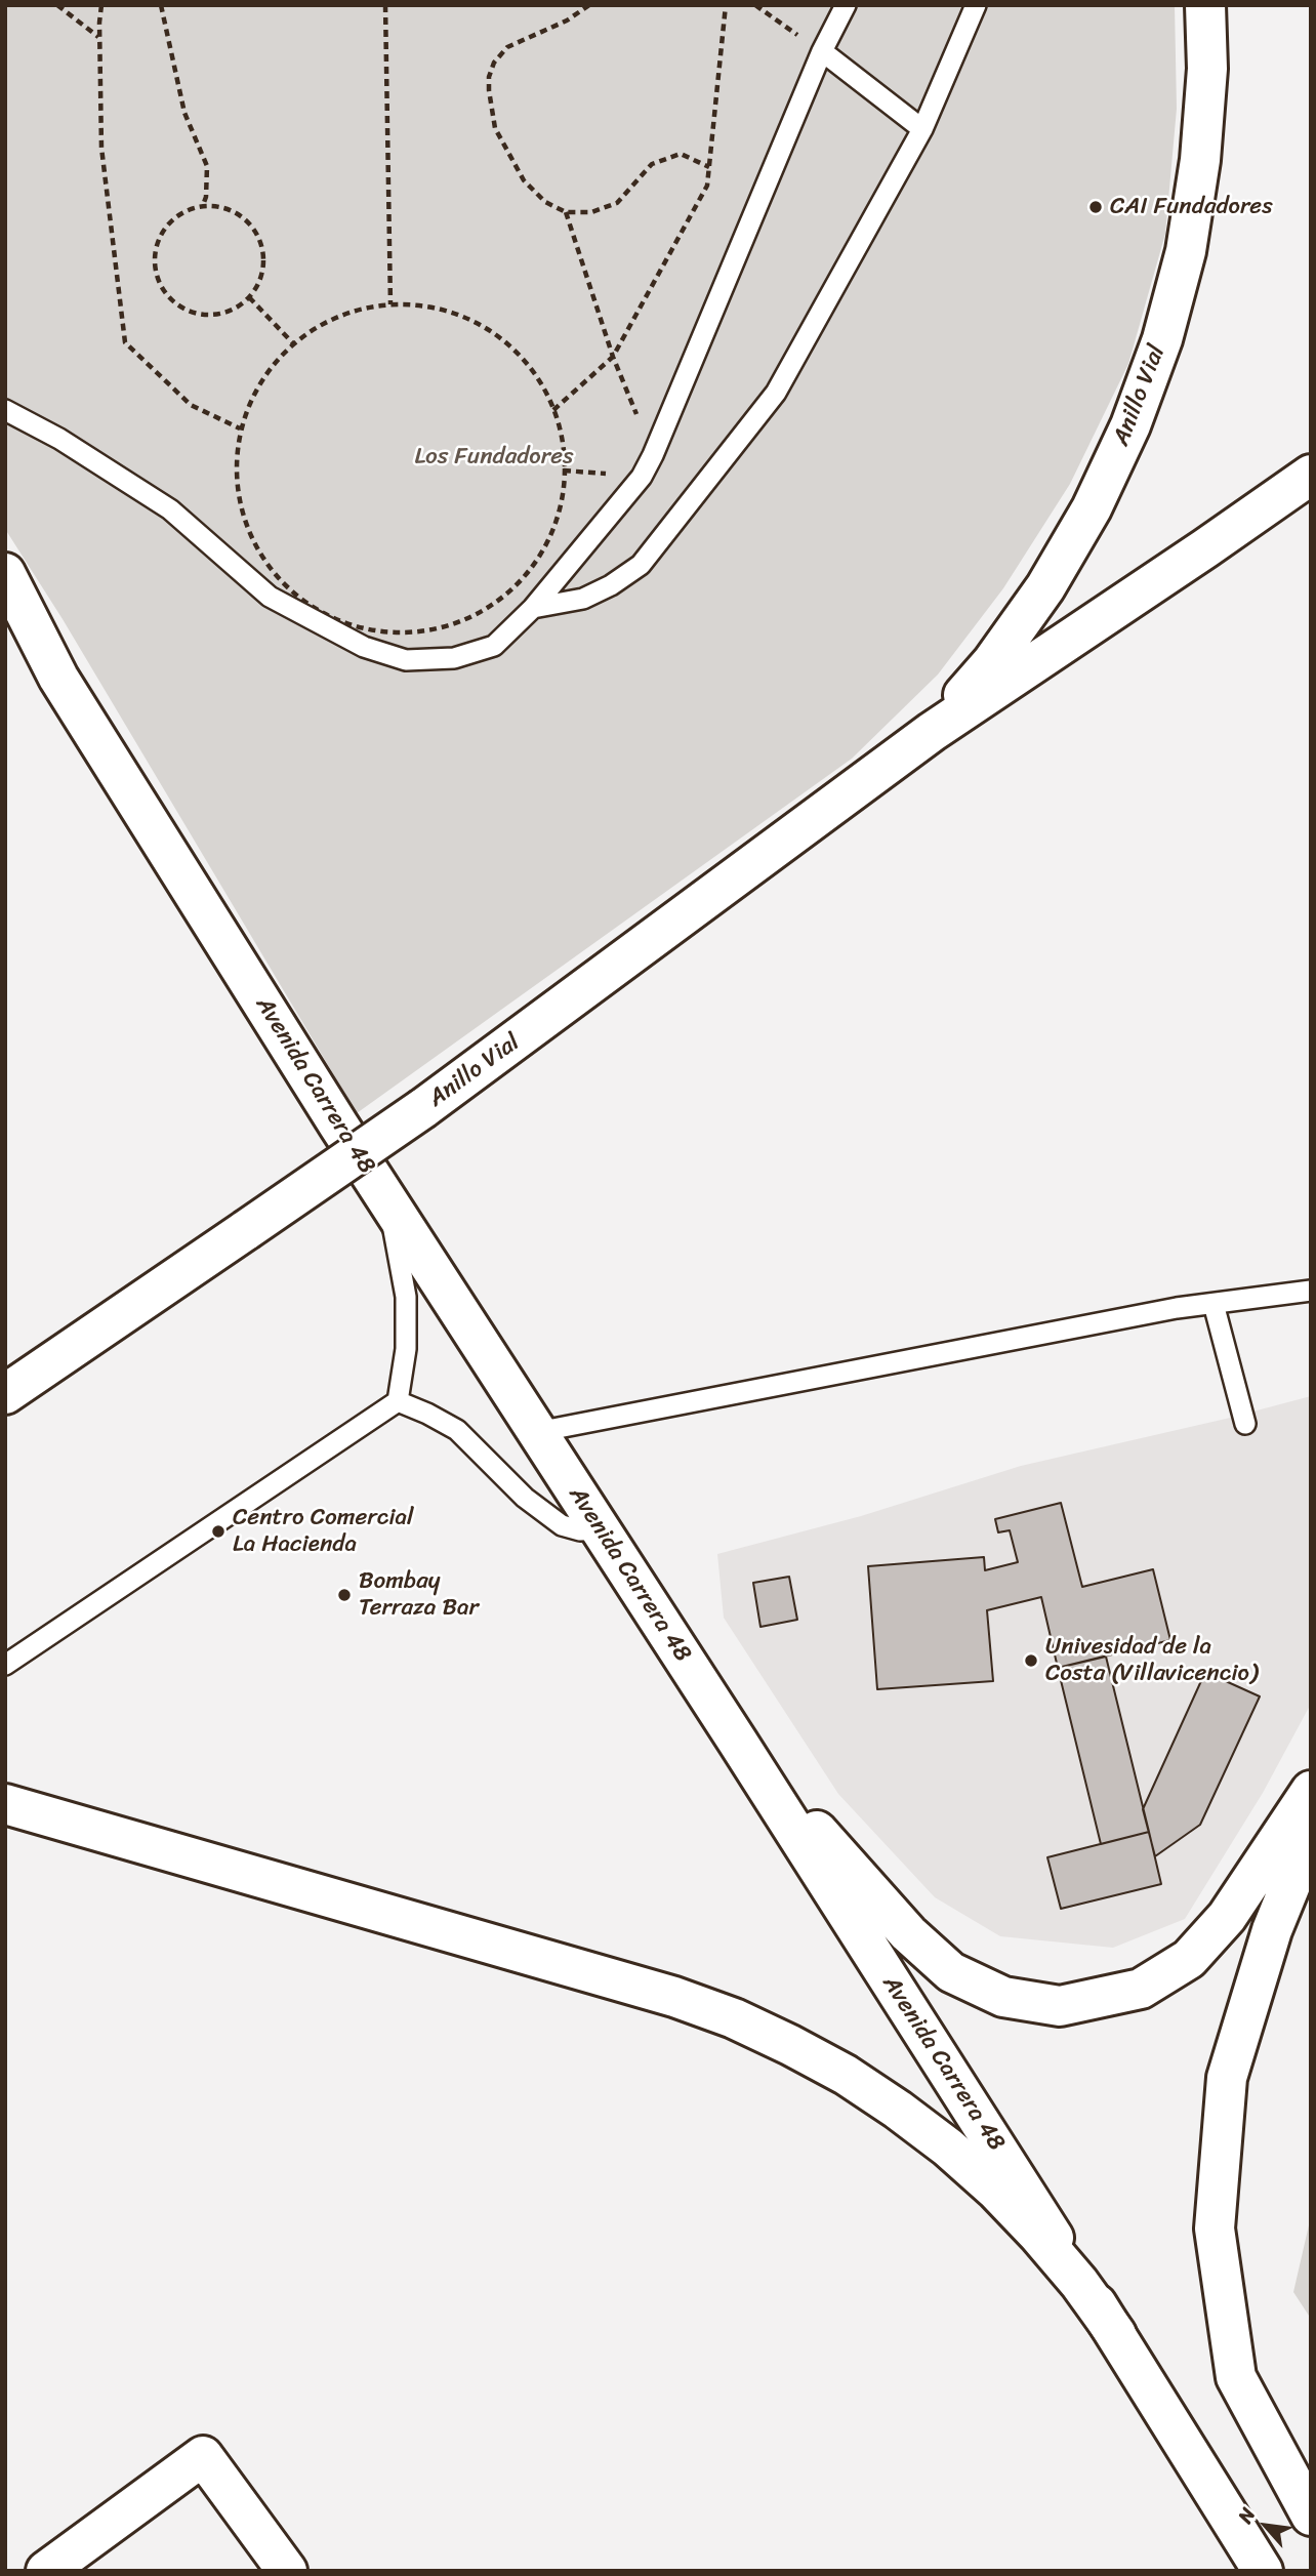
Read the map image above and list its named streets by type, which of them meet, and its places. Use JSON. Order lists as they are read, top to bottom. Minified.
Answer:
{"streets":{"main road":["Anillo Vial","Avenida Carrera 48"]},"parks":["Los Fundadores"],"places":["CAI Fundadores","Centro Comercial La Hacienda","Bombay Terraza Bar","Univesidad de la Costa (Villavicencio)"],"north":"top left"}
